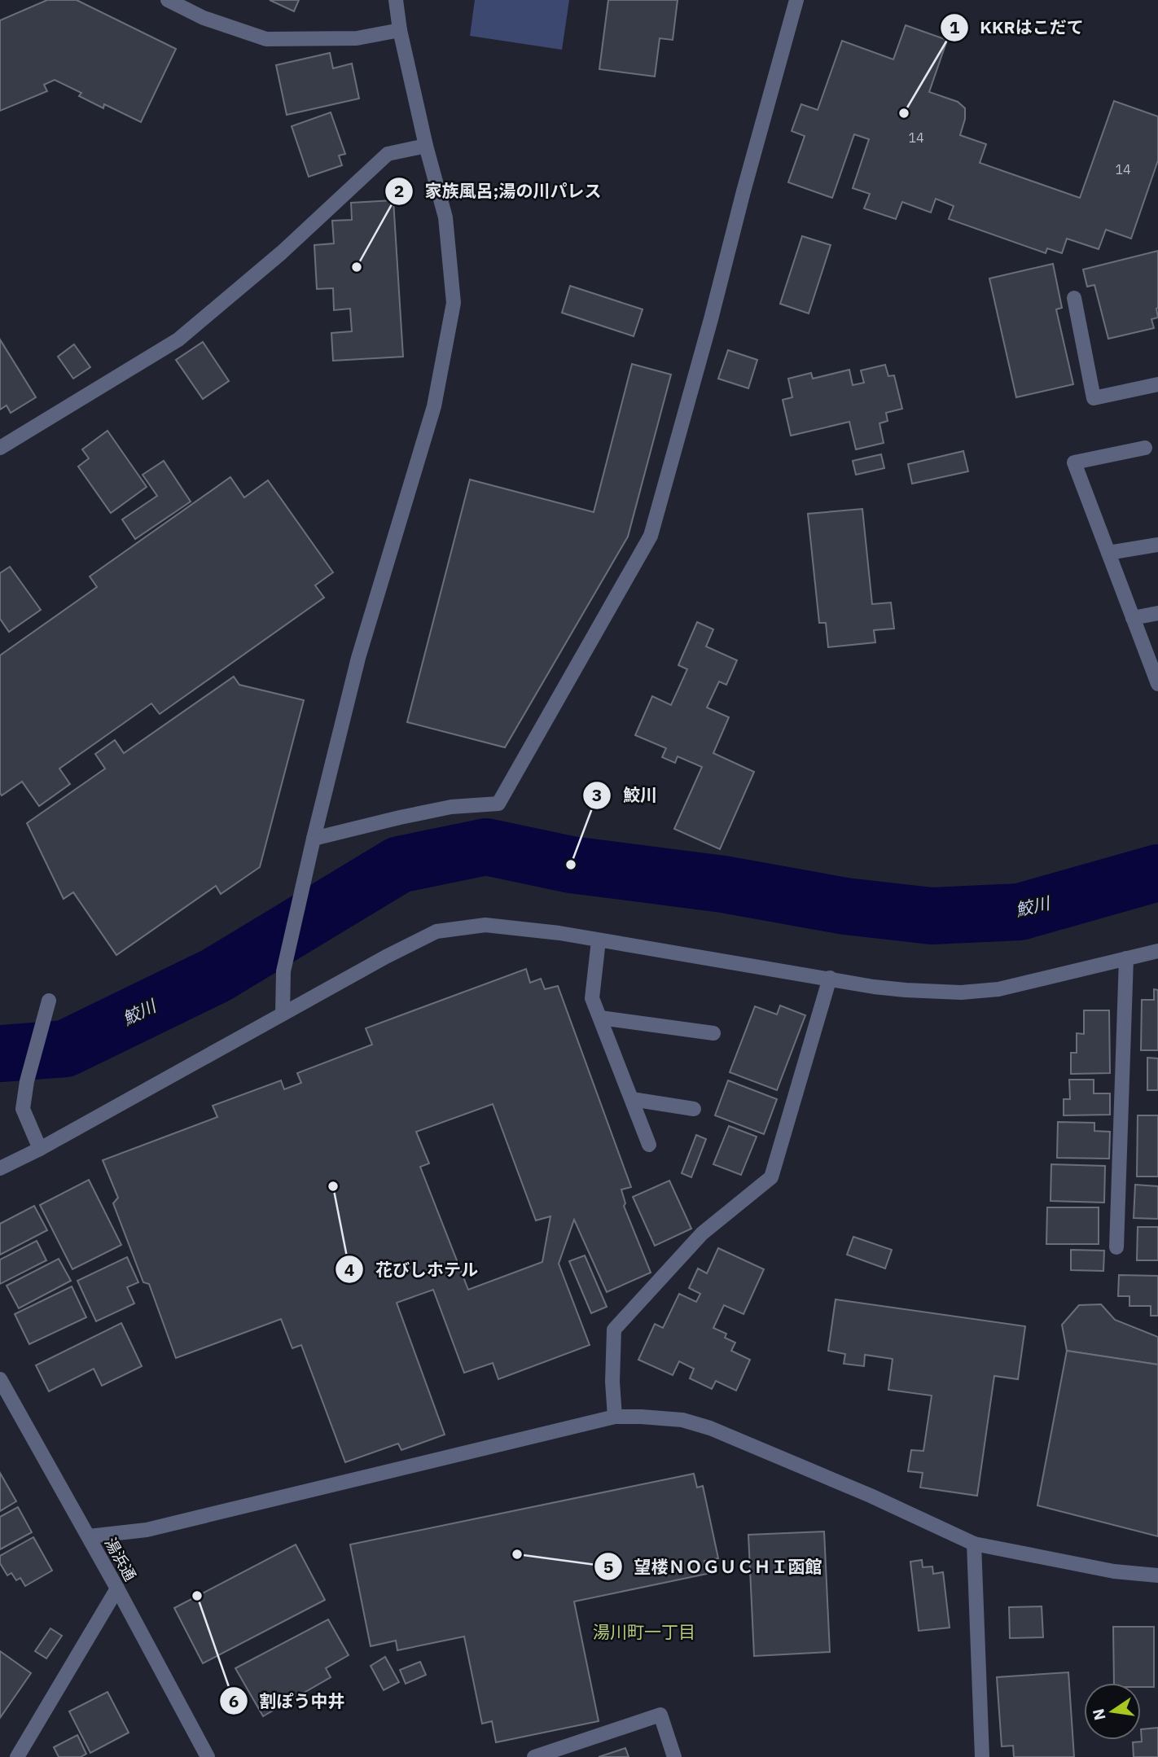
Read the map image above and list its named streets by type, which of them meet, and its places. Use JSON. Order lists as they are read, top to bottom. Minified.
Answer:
{"streets":{"street":["湯浜通"]},"districts":["湯川町一丁目"],"water":["鮫川"],"places":["KKRはこだて","家族風呂;湯の川パレス","鮫川","花びしホテル","望楼ＮＯＧＵＣＨＩ函館","割ぽう中井"],"house_numbers":["14","14"],"north":"left"}
